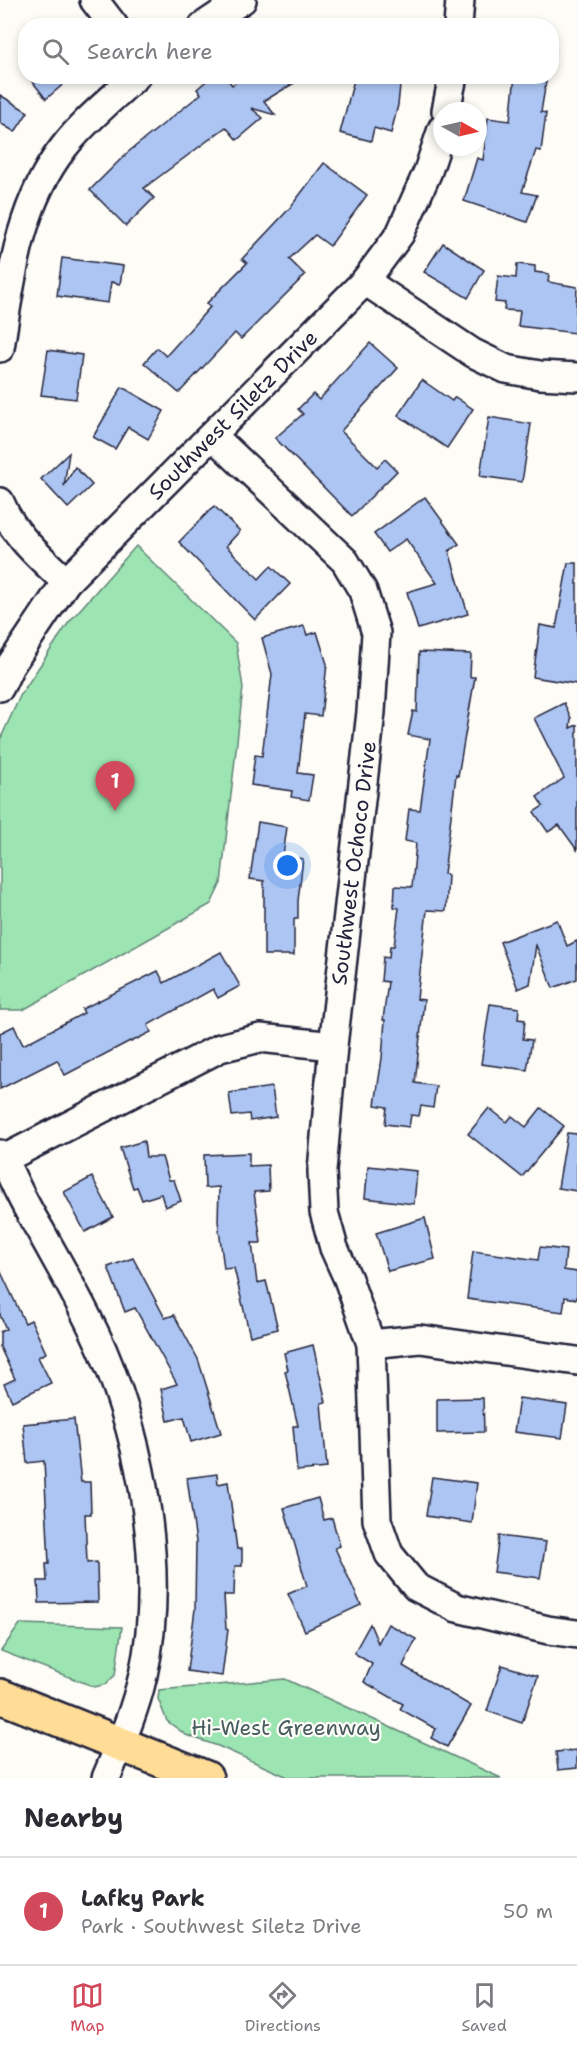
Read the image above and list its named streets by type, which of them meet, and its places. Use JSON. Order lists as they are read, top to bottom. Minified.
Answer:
{"streets":{"street":["Southwest Siletz Drive","Southwest Ochoco Drive"]},"crossings":[["Southwest Siletz Drive","Southwest Ochoco Drive"]],"parks":["Hi-West Greenway"],"north":"right","page":{"search":"Search here","pins":"1","heading":"Nearby","list":[{"mark":"1","name":"Lafky Park","note":"Park · Southwest Siletz Drive","value":"50 m"}],"nav":["Map","Directions","Saved"]}}
